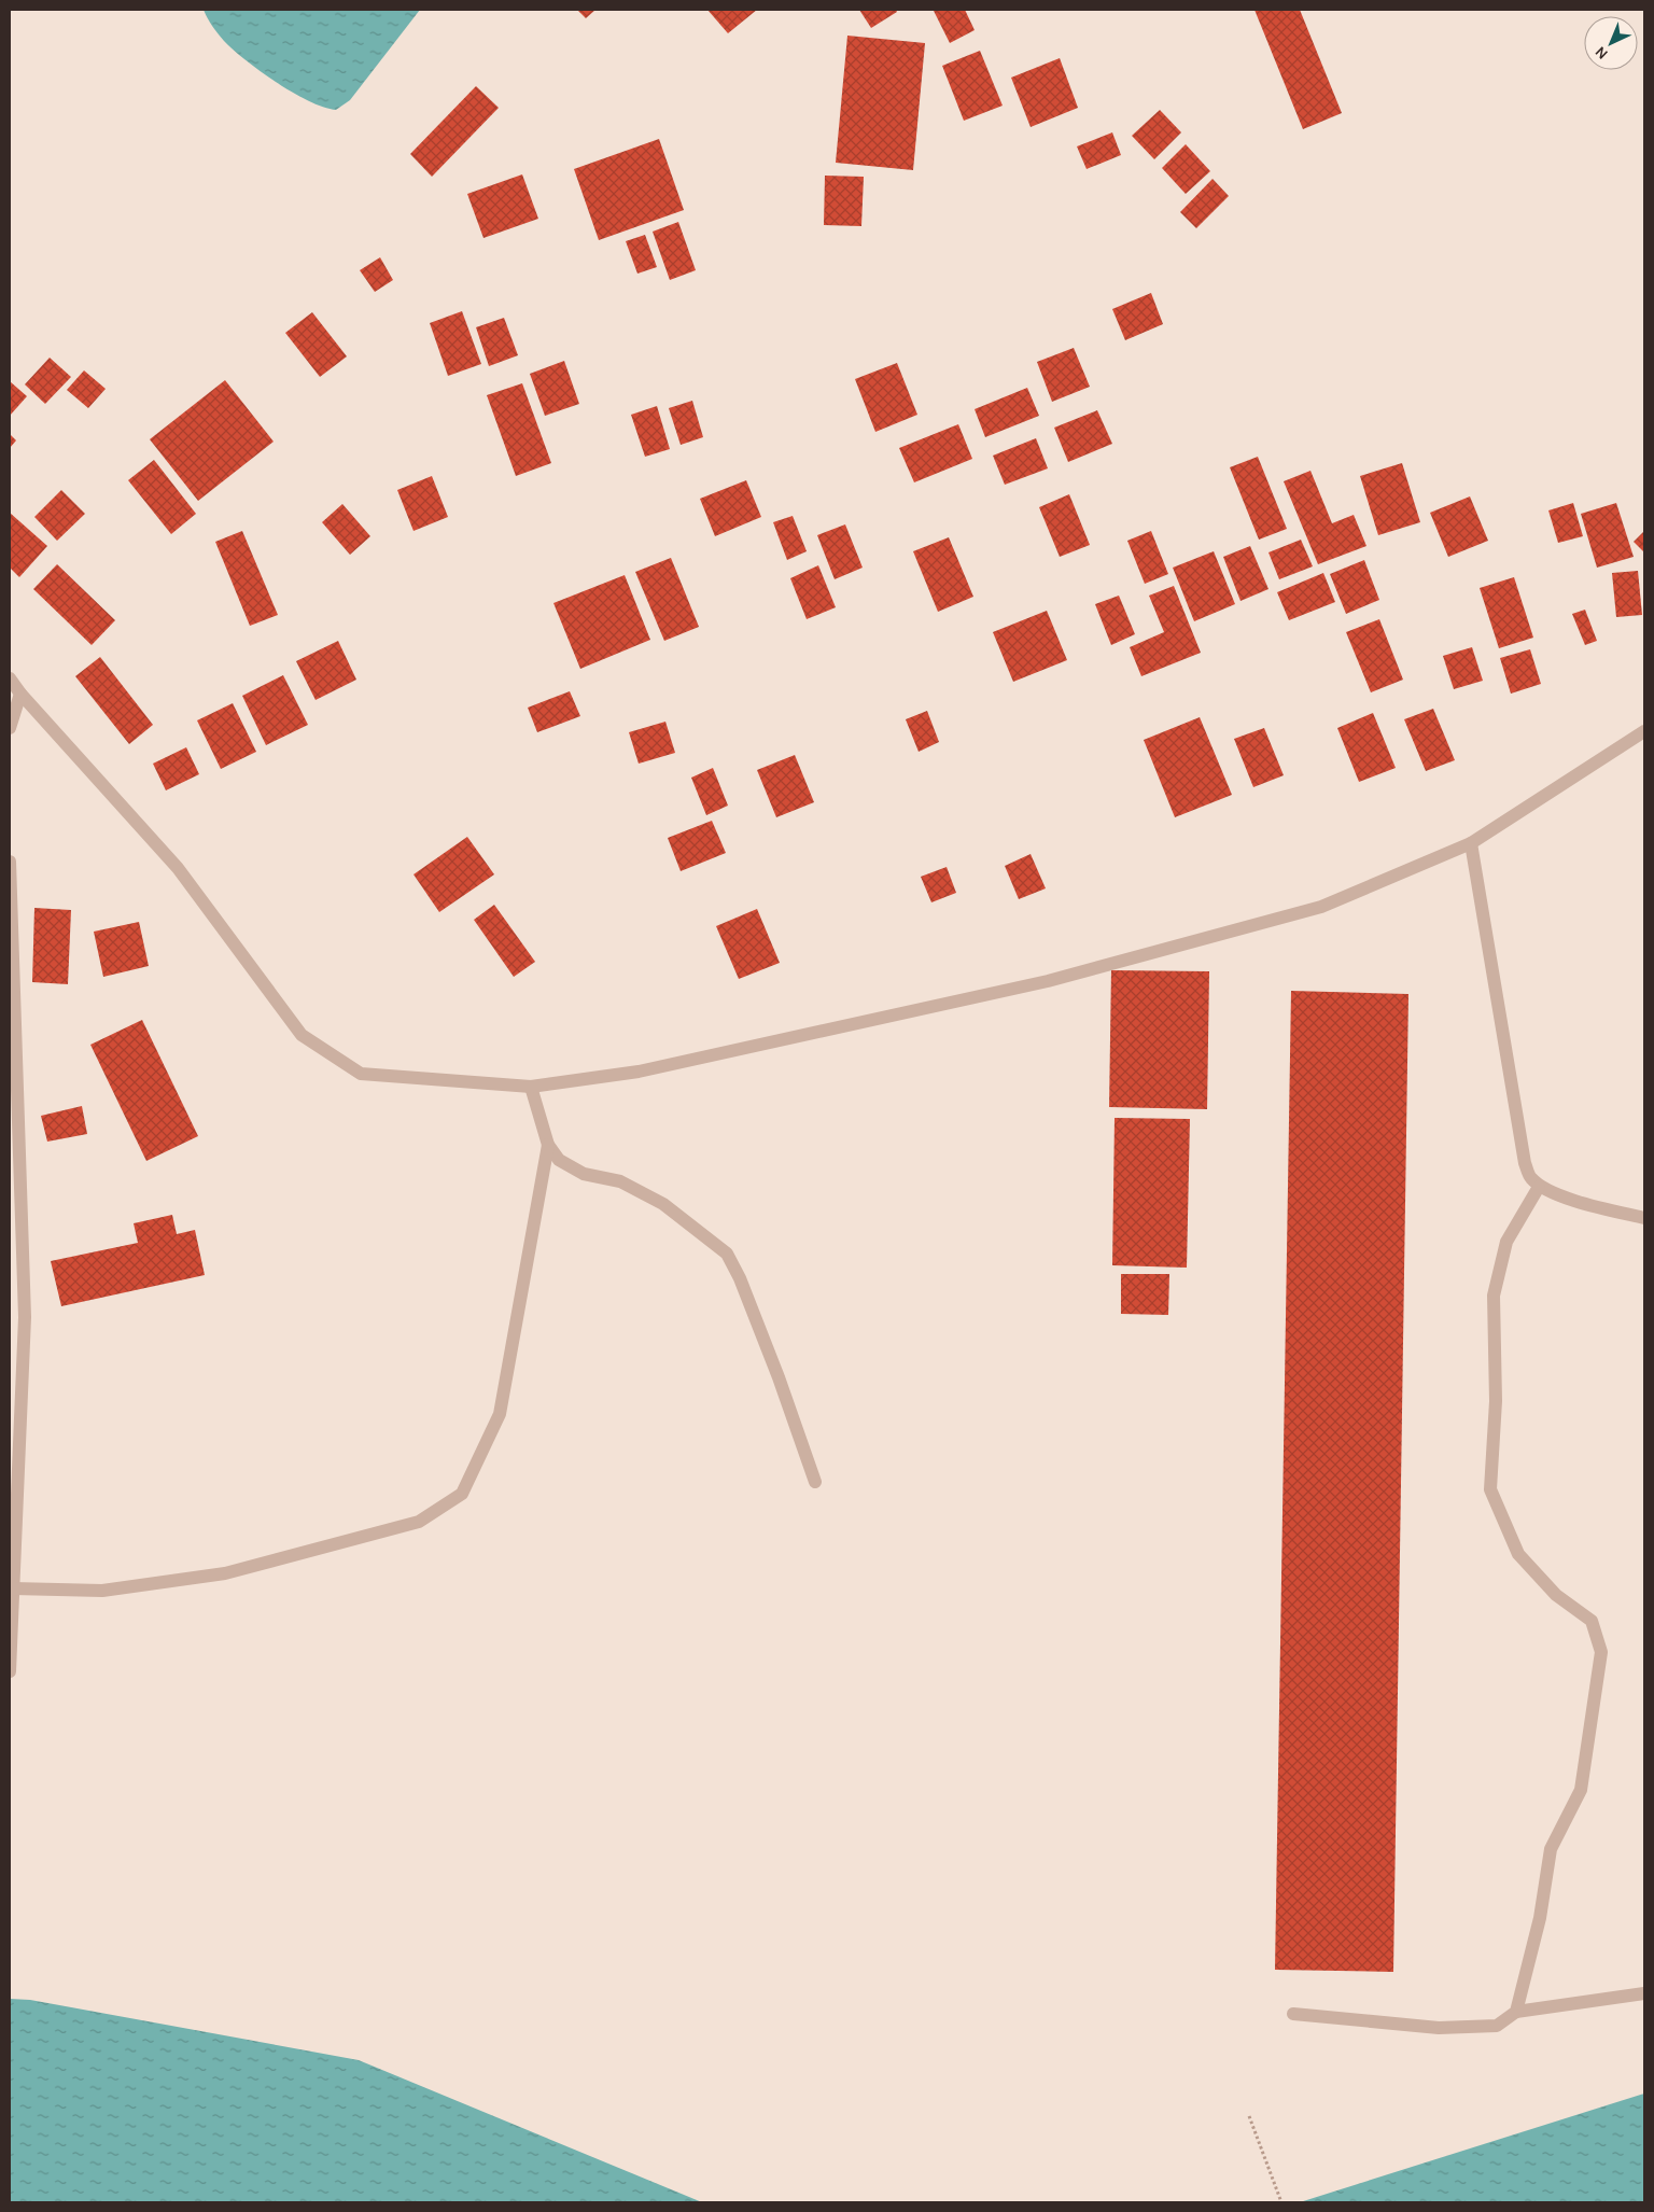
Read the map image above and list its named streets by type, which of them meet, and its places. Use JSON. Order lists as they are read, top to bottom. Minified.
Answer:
{"north":"bottom left"}
